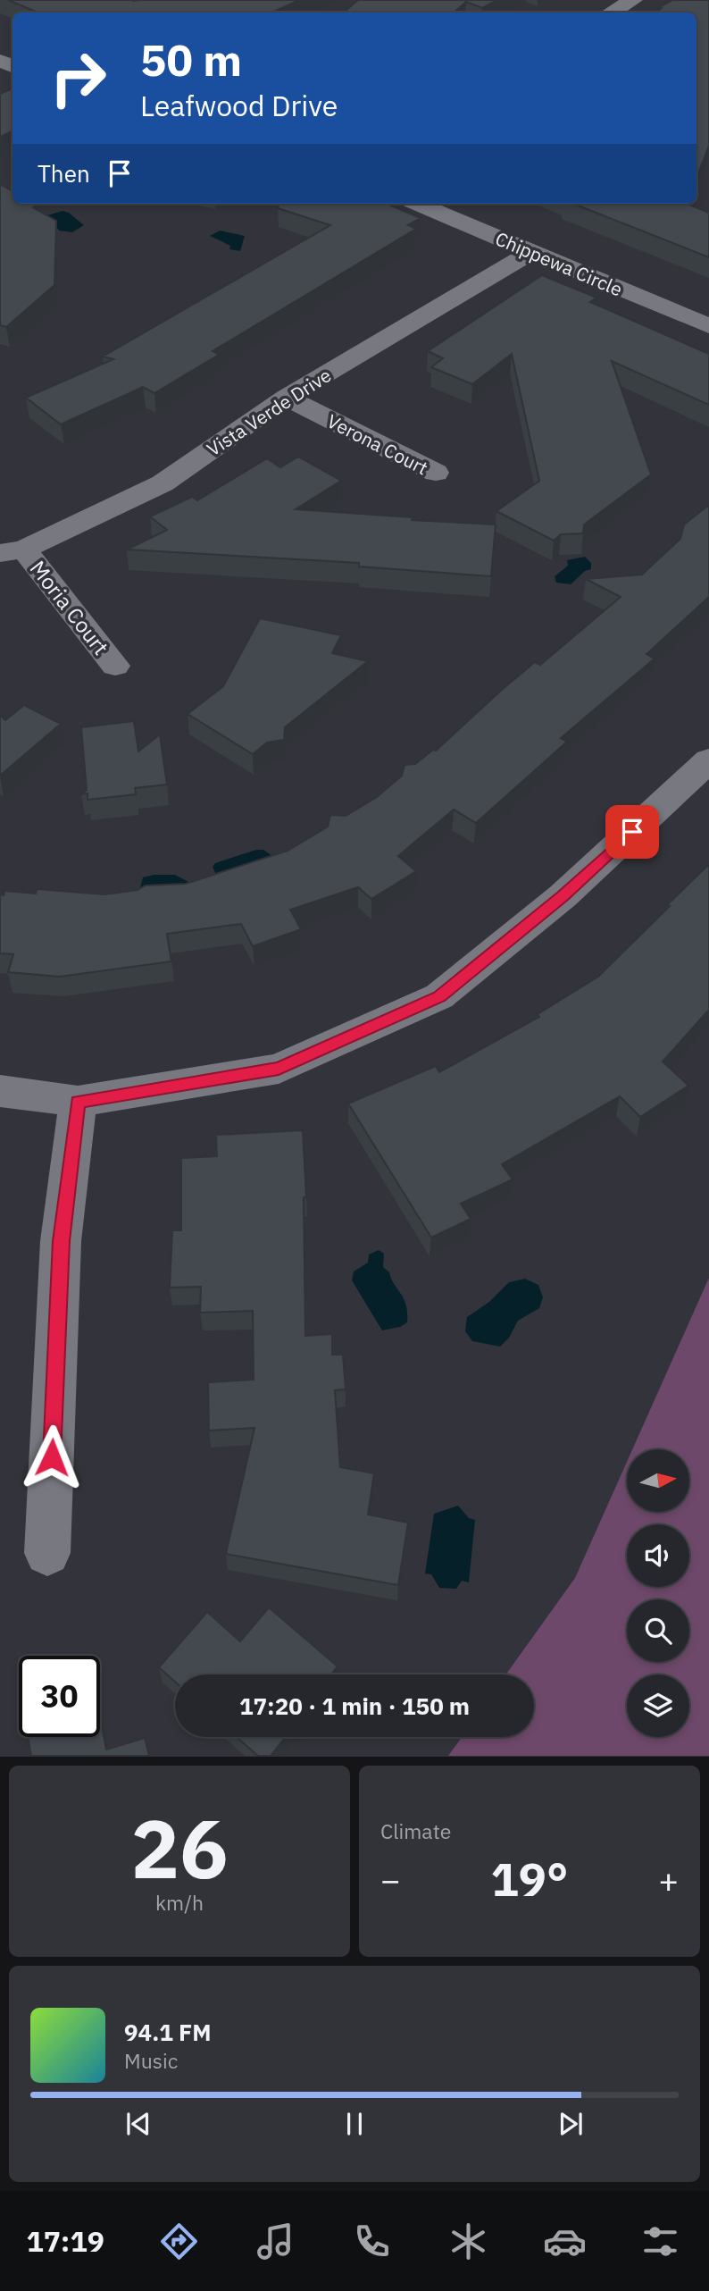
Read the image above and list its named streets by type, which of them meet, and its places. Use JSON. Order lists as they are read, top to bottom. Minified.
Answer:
{"streets":{"street":["Chippewa Circle","Vista Verde Drive","Verona Court","Moria Court"]},"crossings":[["Chippewa Circle","Vista Verde Drive"],["Vista Verde Drive","Verona Court"],["Vista Verde Drive","Moria Court"]],"north":"right","page":{"turn":["50 m","Leafwood Drive"],"then":"Then","limit":"30","trip":"17:20 · 1 min · 150 m","tile":[["26","km/h"],"Climate"],"heat":["−","19°","+"],"song":["94.1 FM","Music"],"tabs":"17:19"}}
